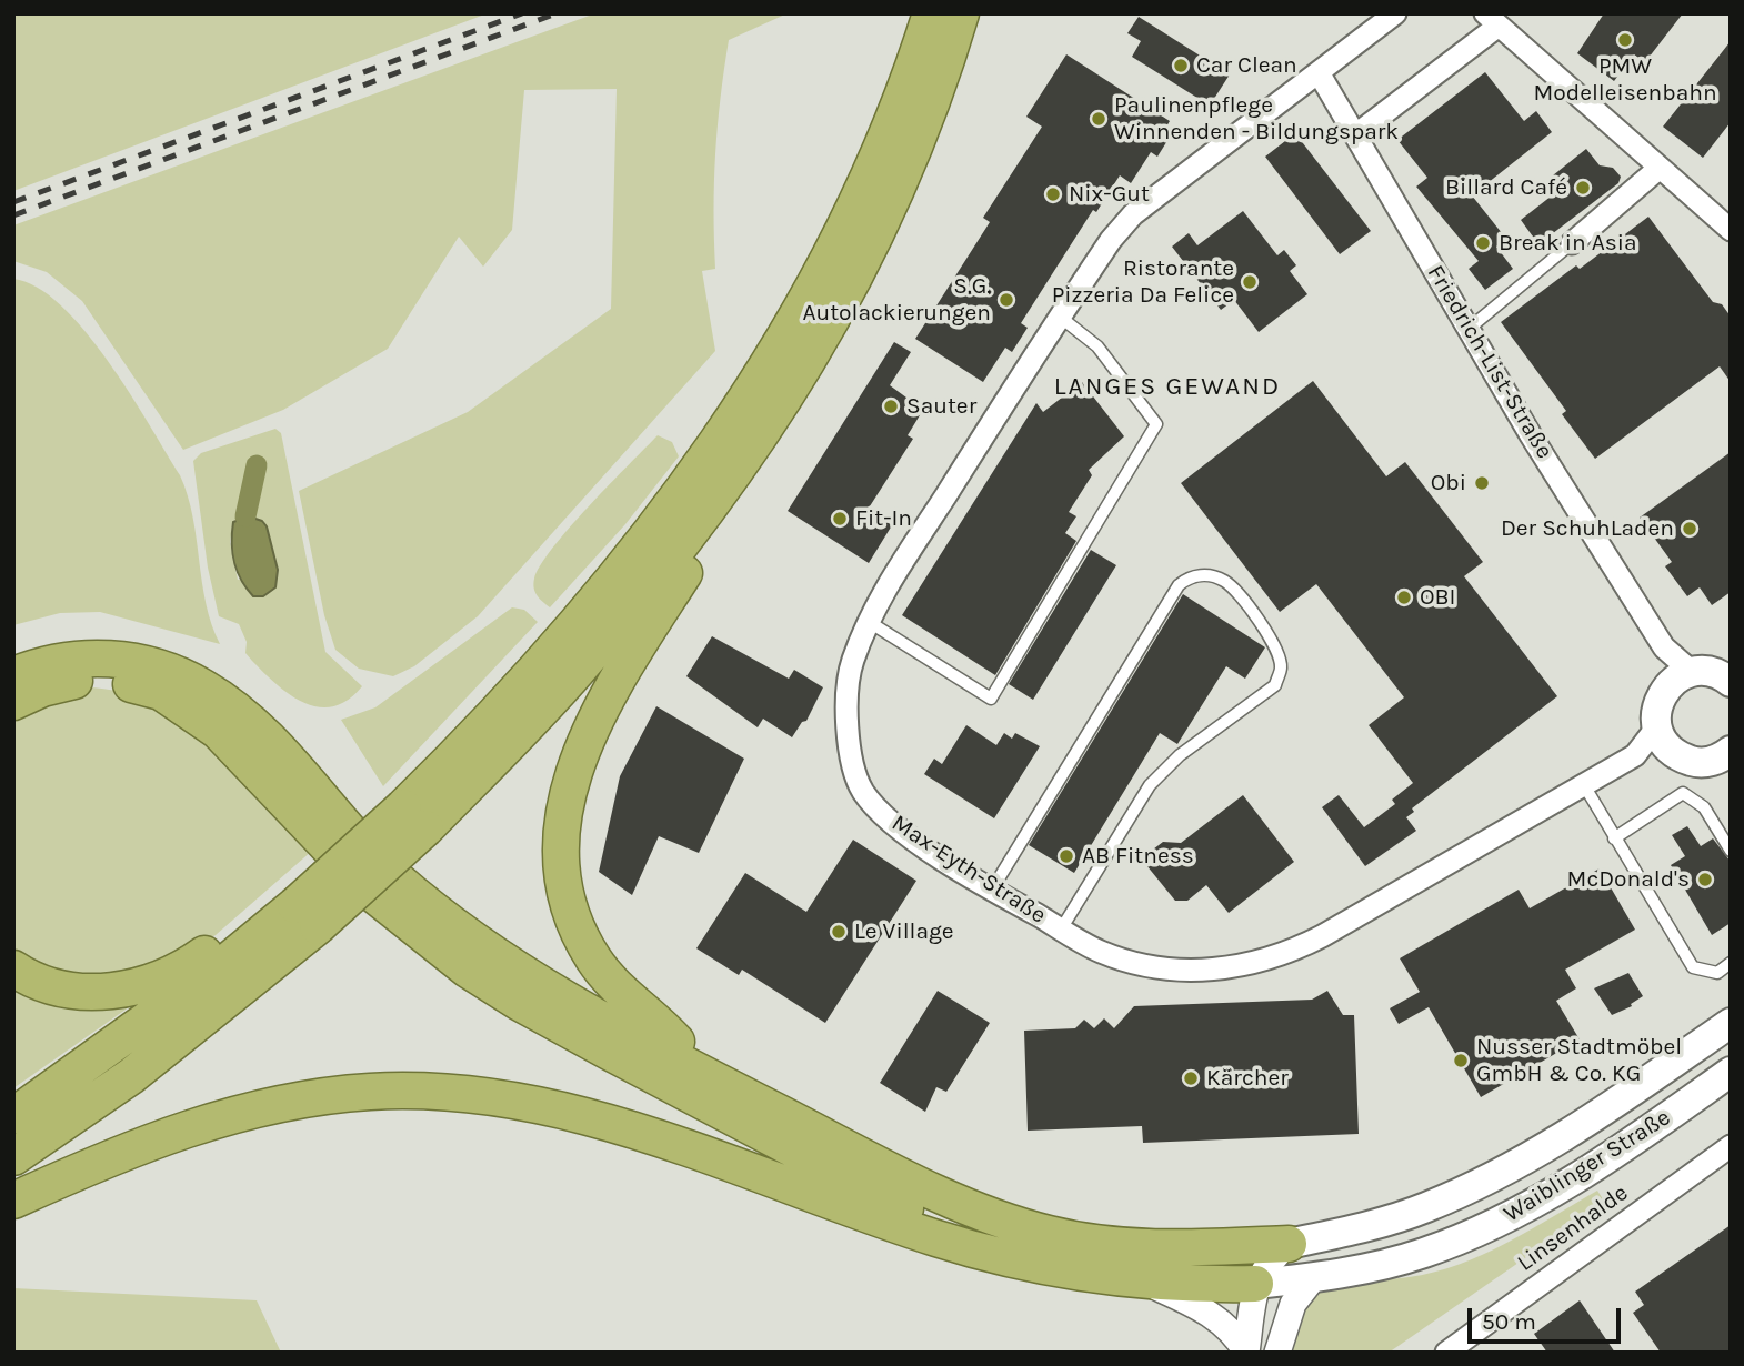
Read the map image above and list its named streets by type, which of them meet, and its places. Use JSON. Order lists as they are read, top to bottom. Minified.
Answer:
{"streets":{"main road":["Waiblinger Straße"],"street":["Friedrich-List-Straße","Max-Eyth-Straße","Linsenhalde"]},"crossings":[["Friedrich-List-Straße","Max-Eyth-Straße"]],"districts":["LANGES GEWAND"],"places":["PMW Modelleisenbahn","Car Clean","Paulinenpflege Winnenden - Bildungspark","Billard Café","Nix-Gut","Break in Asia","Ristorante Pizzeria Da Felice","S.G. Autolackierungen","Sauter","Obi","Fit-In","Der SchuhLaden","OBI","AB Fitness","McDonald's","Le Village","Nusser Stadtmöbel GmbH & Co. KG","Kärcher"],"scale_bar":"50 m"}
